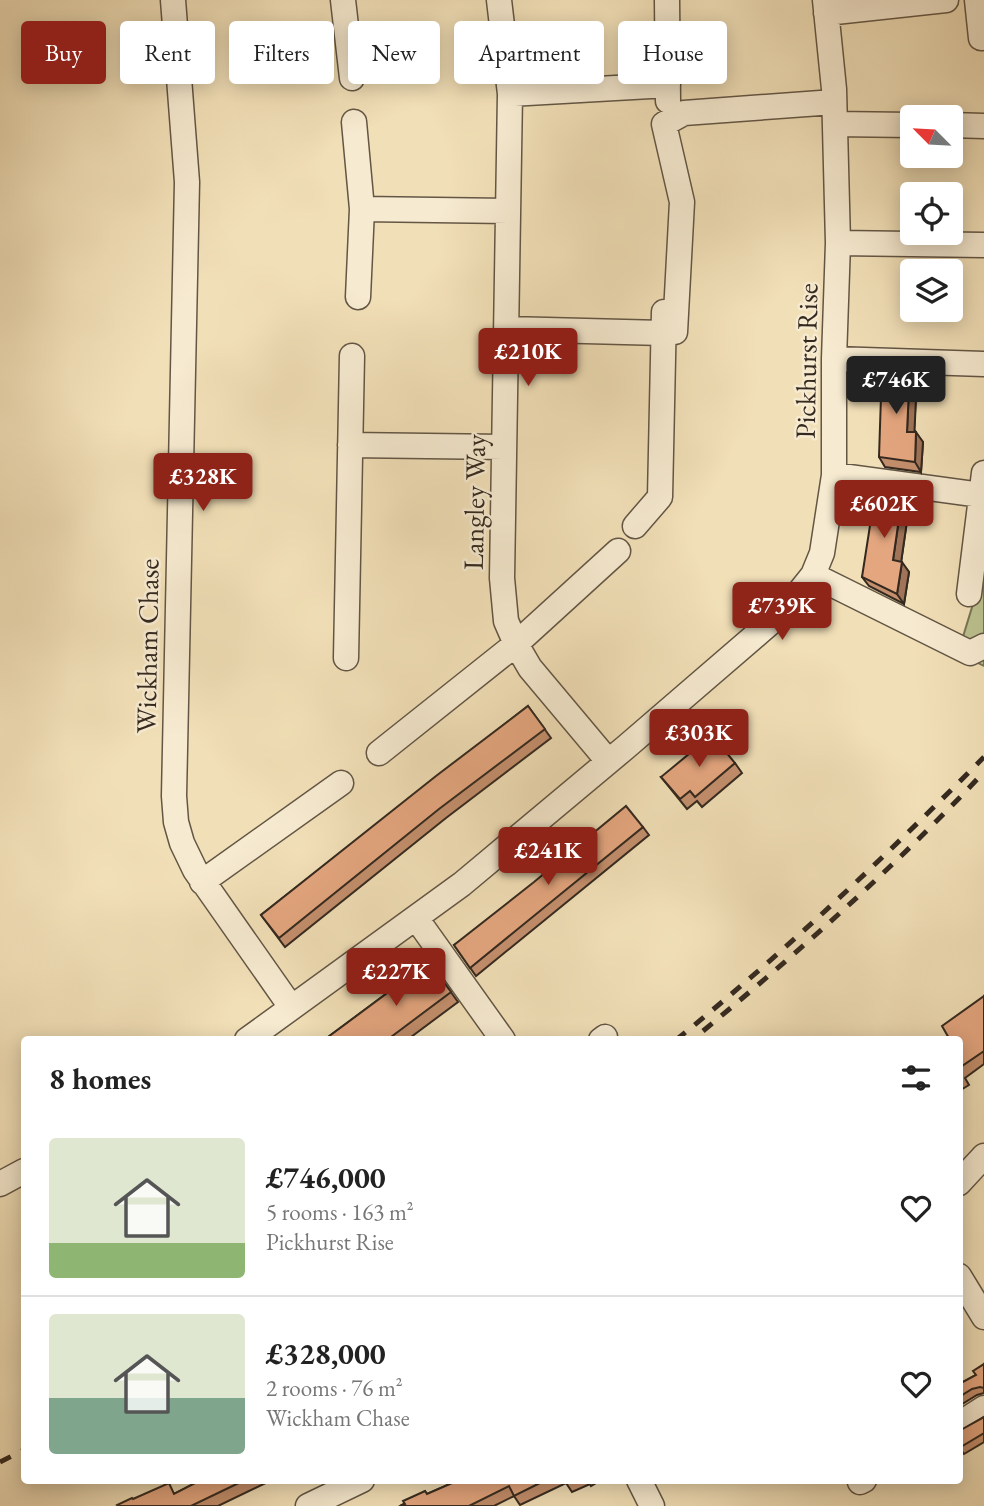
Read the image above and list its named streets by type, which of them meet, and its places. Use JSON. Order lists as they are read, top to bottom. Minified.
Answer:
{"streets":{"street":["Pickhurst Rise","Langley Way","Wickham Chase"]},"crossings":[["Pickhurst Rise","Langley Way"],["Pickhurst Rise","Wickham Chase"]],"north":"top left","page":{"chip":["Buy","Rent","Filters","New","Apartment","House"],"price":["£210K","£746K","£328K","£602K","£739K","£303K","£241K","£227K"],"heading":"8 homes","list":[{"name":"£746,000","note":"5 rooms · 163 m² · Pickhurst Rise"},{"name":"£328,000","note":"2 rooms · 76 m² · Wickham Chase"}]}}
